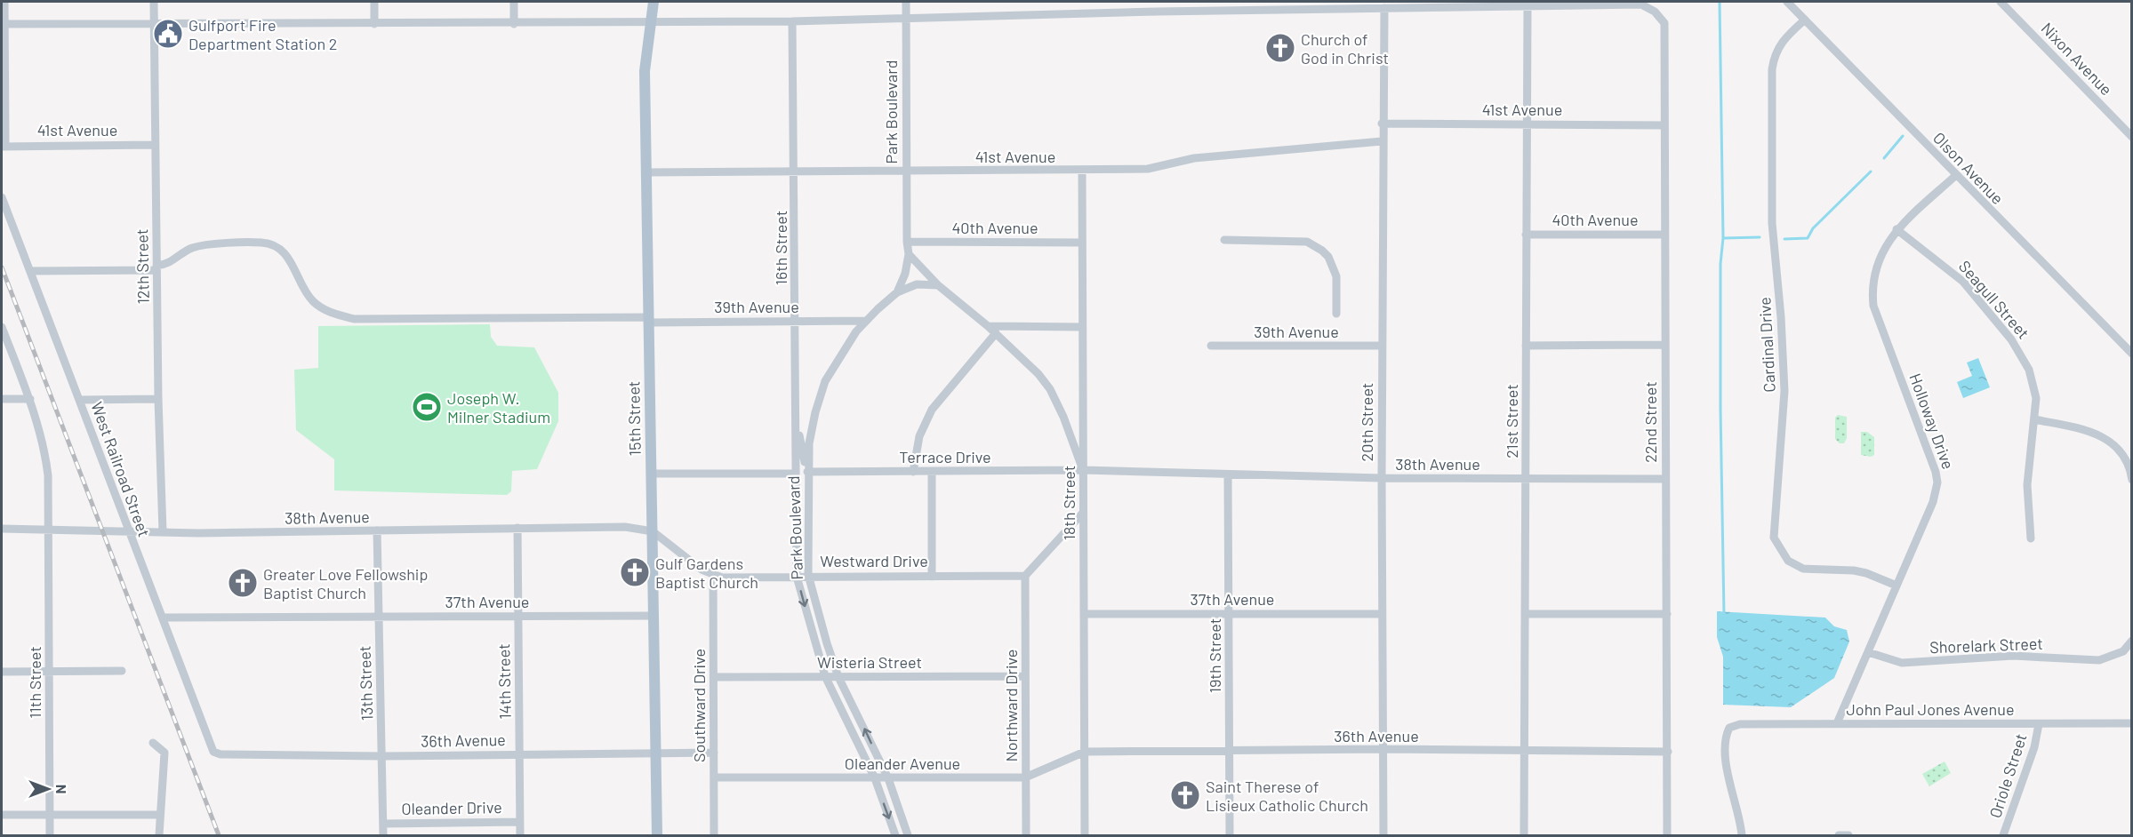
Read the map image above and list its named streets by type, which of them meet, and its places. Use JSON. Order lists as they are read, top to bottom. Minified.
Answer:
{"streets":{"main road":["15th Street"],"street":["Nixon Avenue","41st Avenue","Park Boulevard","Olson Avenue","40th Avenue","16th Street","12th Street","Seagull Street","39th Avenue","Cardinal Drive","21st Street","Holloway Drive","20th Street","22nd Street","Terrace Drive","38th Avenue","West Railroad Street","18th Street","Westward Drive","37th Avenue","Shorelark Street","19th Street","Wisteria Street","14th Street","11th Street","13th Street","Southward Drive","Northward Drive","John Paul Jones Avenue","36th Avenue","Oleander Avenue","Oriole Street","Oleander Drive"]},"crossings":[["41st Avenue","Park Boulevard"],["41st Avenue","16th Street"],["41st Avenue","12th Street"],["41st Avenue","15th Street"],["41st Avenue","21st Street"],["41st Avenue","20th Street"],["41st Avenue","22nd Street"],["41st Avenue","18th Street"],["Park Boulevard","40th Avenue"],["Park Boulevard","16th Street"],["Park Boulevard","39th Avenue"],["Park Boulevard","Terrace Drive"],["Park Boulevard","Westward Drive"],["Park Boulevard","Wisteria Street"],["Park Boulevard","Oleander Avenue"],["Olson Avenue","Cardinal Drive"],["Olson Avenue","Holloway Drive"],["40th Avenue","21st Street"],["40th Avenue","22nd Street"],["40th Avenue","18th Street"],["16th Street","39th Avenue"],["12th Street","39th Avenue"],["12th Street","38th Avenue"],["Seagull Street","Holloway Drive"],["39th Avenue","15th Street"],["39th Avenue","20th Street"],["Cardinal Drive","Holloway Drive"],["15th Street","38th Avenue"],["15th Street","Westward Drive"],["15th Street","37th Avenue"],["15th Street","36th Avenue"],["21st Street","22nd Street"],["21st Street","38th Avenue"],["21st Street","36th Avenue"],["Holloway Drive","Shorelark Street"],["Holloway Drive","John Paul Jones Avenue"],["20th Street","38th Avenue"],["20th Street","37th Avenue"],["20th Street","36th Avenue"],["22nd Street","38th Avenue"],["22nd Street","36th Avenue"],["Terrace Drive","38th Avenue"],["Terrace Drive","18th Street"],["38th Avenue","West Railroad Street"],["38th Avenue","18th Street"],["38th Avenue","Westward Drive"],["38th Avenue","19th Street"],["38th Avenue","14th Street"],["38th Avenue","11th Street"],["38th Avenue","13th Street"],["West Railroad Street","37th Avenue"],["West Railroad Street","36th Avenue"],["18th Street","37th Avenue"],["18th Street","36th Avenue"],["18th Street","Oleander Avenue"],["Westward Drive","Southward Drive"],["Westward Drive","Northward Drive"],["37th Avenue","19th Street"],["37th Avenue","14th Street"],["37th Avenue","13th Street"],["19th Street","36th Avenue"],["Wisteria Street","Southward Drive"],["Wisteria Street","Northward Drive"],["14th Street","36th Avenue"],["14th Street","Oleander Drive"],["13th Street","36th Avenue"],["13th Street","Oleander Drive"],["Southward Drive","36th Avenue"],["Southward Drive","Oleander Avenue"],["Northward Drive","Oleander Avenue"],["John Paul Jones Avenue","Oriole Street"],["36th Avenue","Oleander Avenue"]],"places":{"public building":["Gulfport Fire Department Station 2"],"church":["Church of God in Christ","Gulf Gardens Baptist Church","Greater Love Fellowship Baptist Church","Saint Therese of Lisieux Catholic Church"],"sports":["Joseph W. Milner Stadium"]},"north":"right"}
